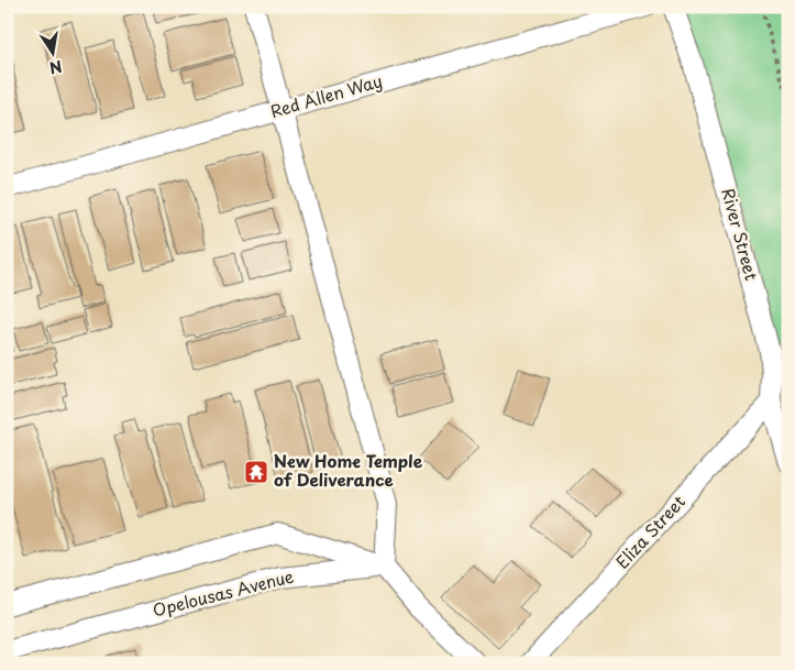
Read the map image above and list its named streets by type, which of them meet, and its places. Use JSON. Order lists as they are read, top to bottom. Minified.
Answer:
{"streets":{"street":["Red Allen Way","River Street","Eliza Street","Opelousas Avenue"]},"crossings":[["River Street","Eliza Street"]],"places":{"temple":["New Home Temple of Deliverance"]},"north":"bottom"}
